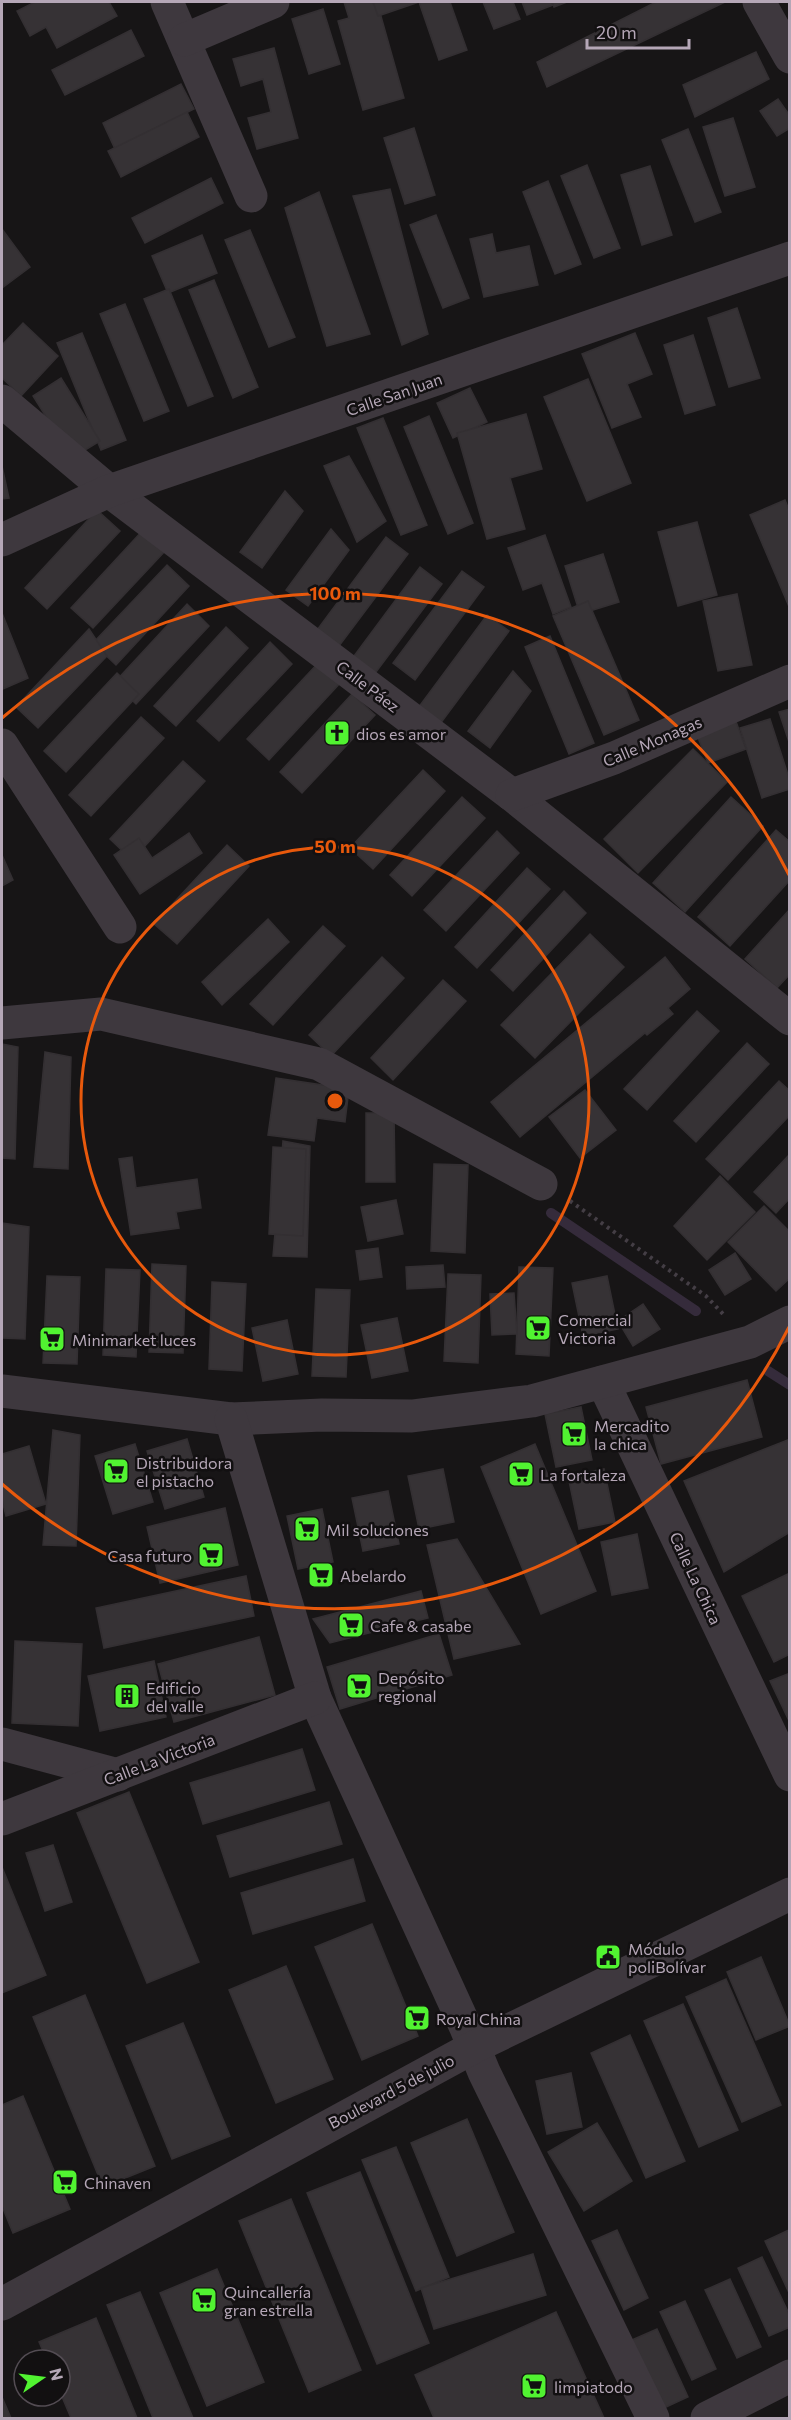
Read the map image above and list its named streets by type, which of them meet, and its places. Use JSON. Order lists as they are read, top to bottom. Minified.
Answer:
{"streets":{"street":["Calle San Juan","Calle Páez","Calle Monagas","Calle La Chica","Calle La Victoria","Boulevard 5 de julio"]},"crossings":[["Calle San Juan","Calle Páez"],["Calle Páez","Calle Monagas"]],"places":{"church":["dios es amor"],"supermarket":["Comercial Victoria","Minimarket luces","Mercadito la chica","Distribuidora el pistacho","La fortaleza","Mil soluciones","Casa futuro","Abelardo","Cafe & casabe","Depósito regional","Royal China","Chinaven","Quincallería gran estrella","limpiatodo"],"building":["Edificio del valle"],"public building":["Módulo poliBolívar"]},"scale_bar":"20 m","north":"right","rings":["100 m","50 m"]}
